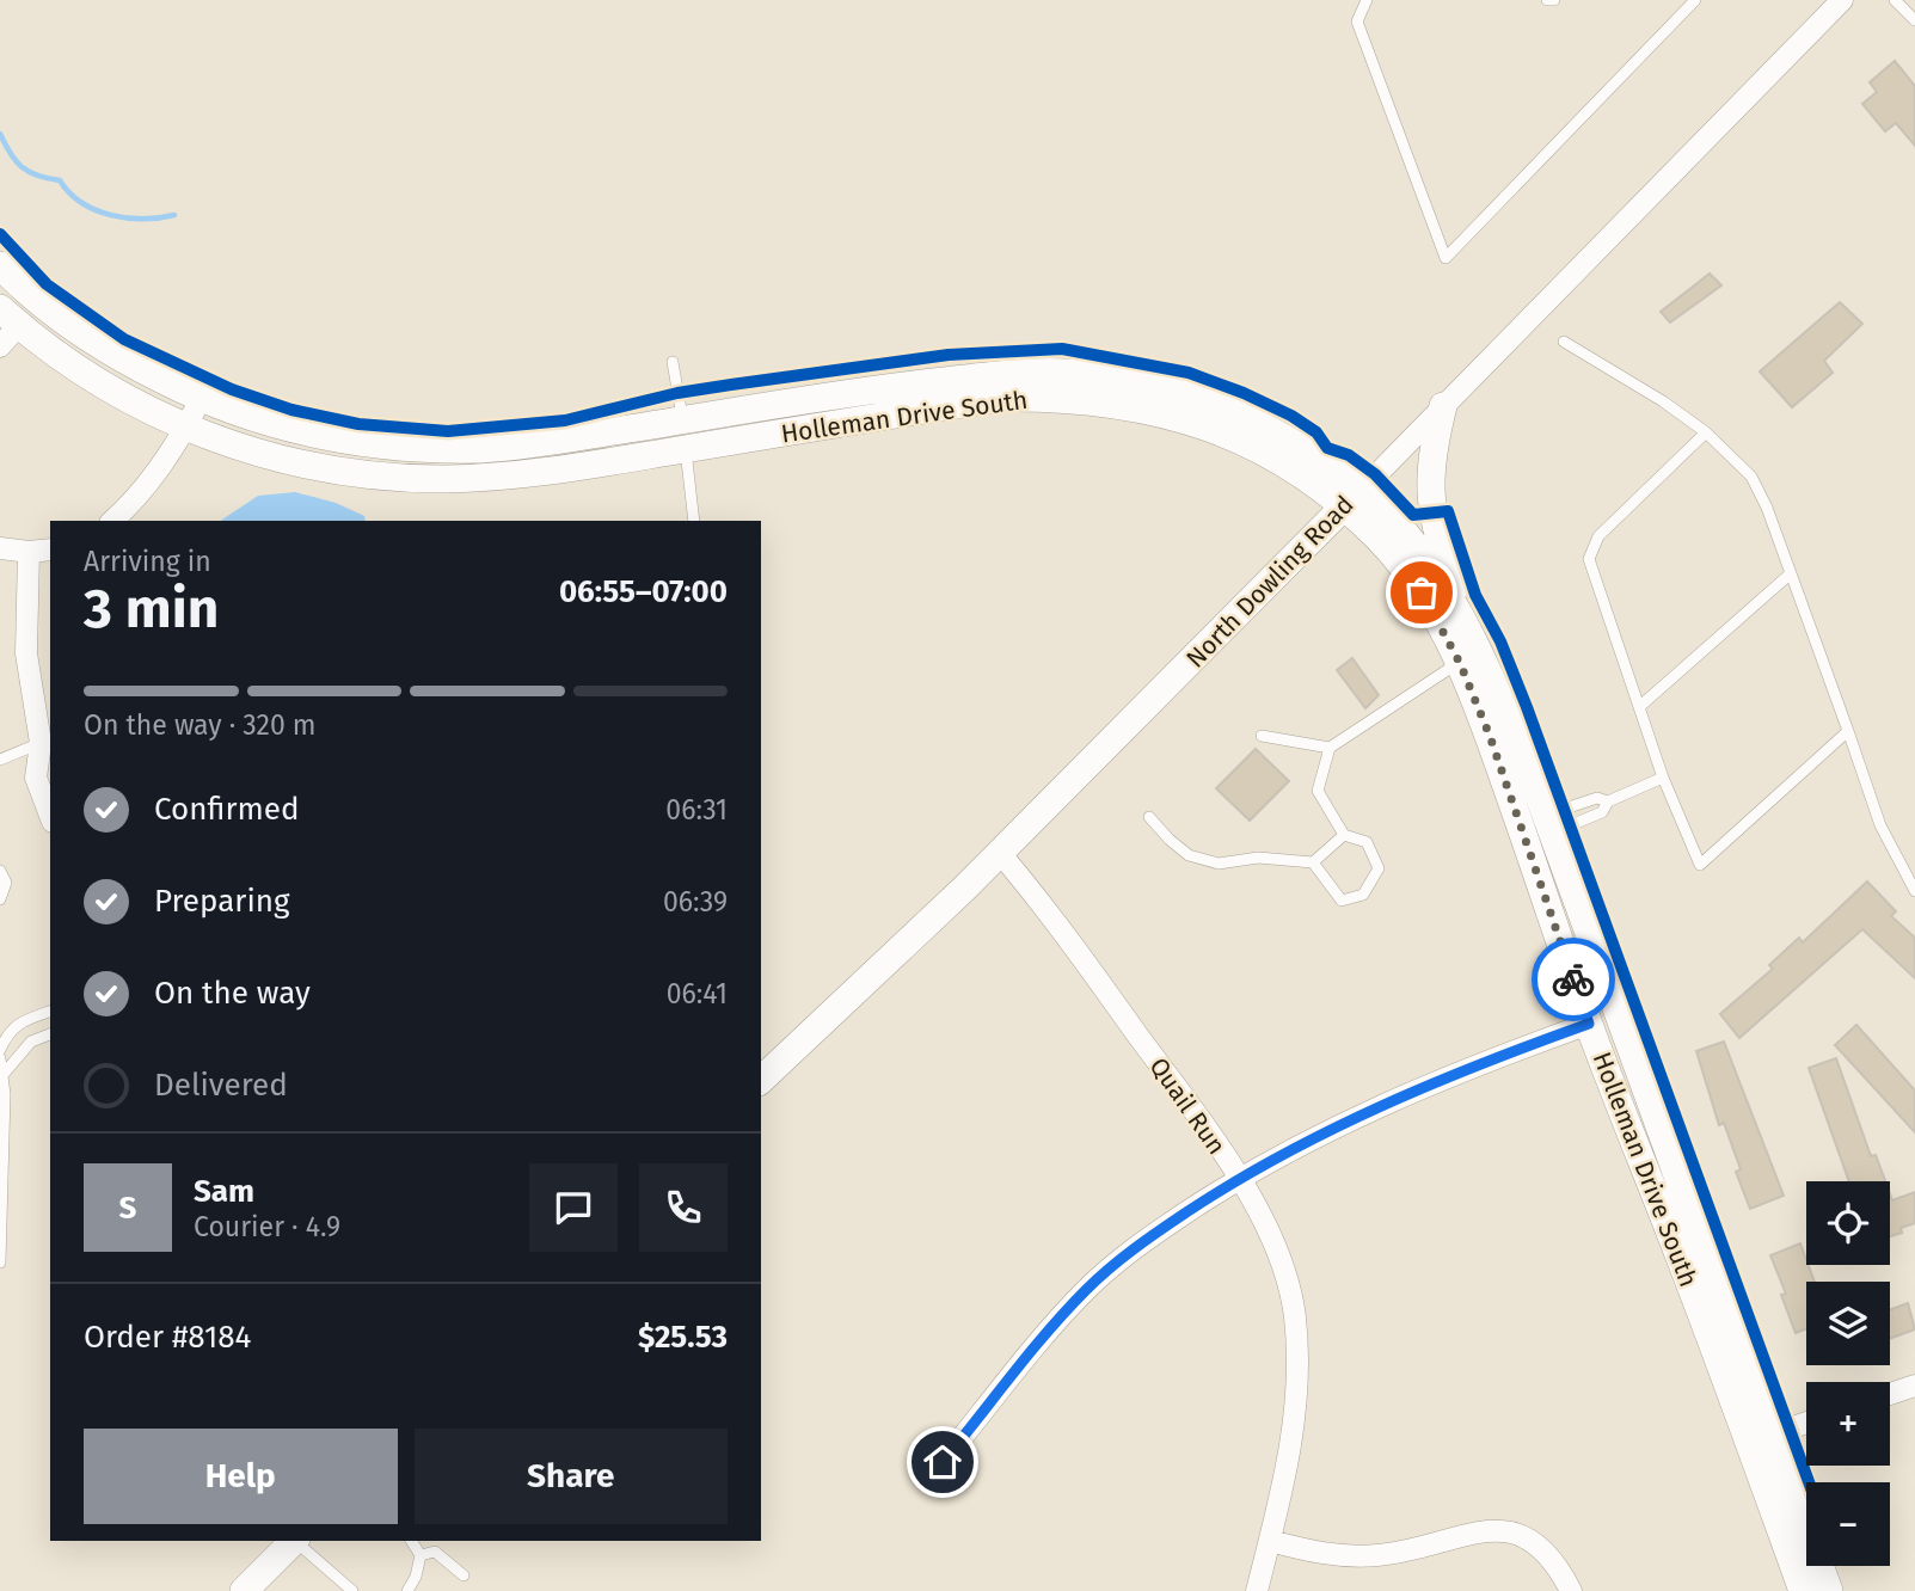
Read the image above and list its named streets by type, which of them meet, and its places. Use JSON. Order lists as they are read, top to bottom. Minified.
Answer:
{"streets":{"street":["Holleman Drive South","North Dowling Road","Quail Run"]},"crossings":[["Holleman Drive South","North Dowling Road"],["North Dowling Road","Quail Run"]],"page":{"heading":["3 min","Arriving in","06:55–07:00"],"panel":["Sam","Courier · 4.9","Order #8184","$25.53"],"bar":"On the way · 320 m","list":[["Confirmed","06:31"],["Preparing","06:39"],["On the way","06:41"],"Delivered"],"round":"S","map_buttons":["+","−"],"buttons":["Help","Share"]}}
